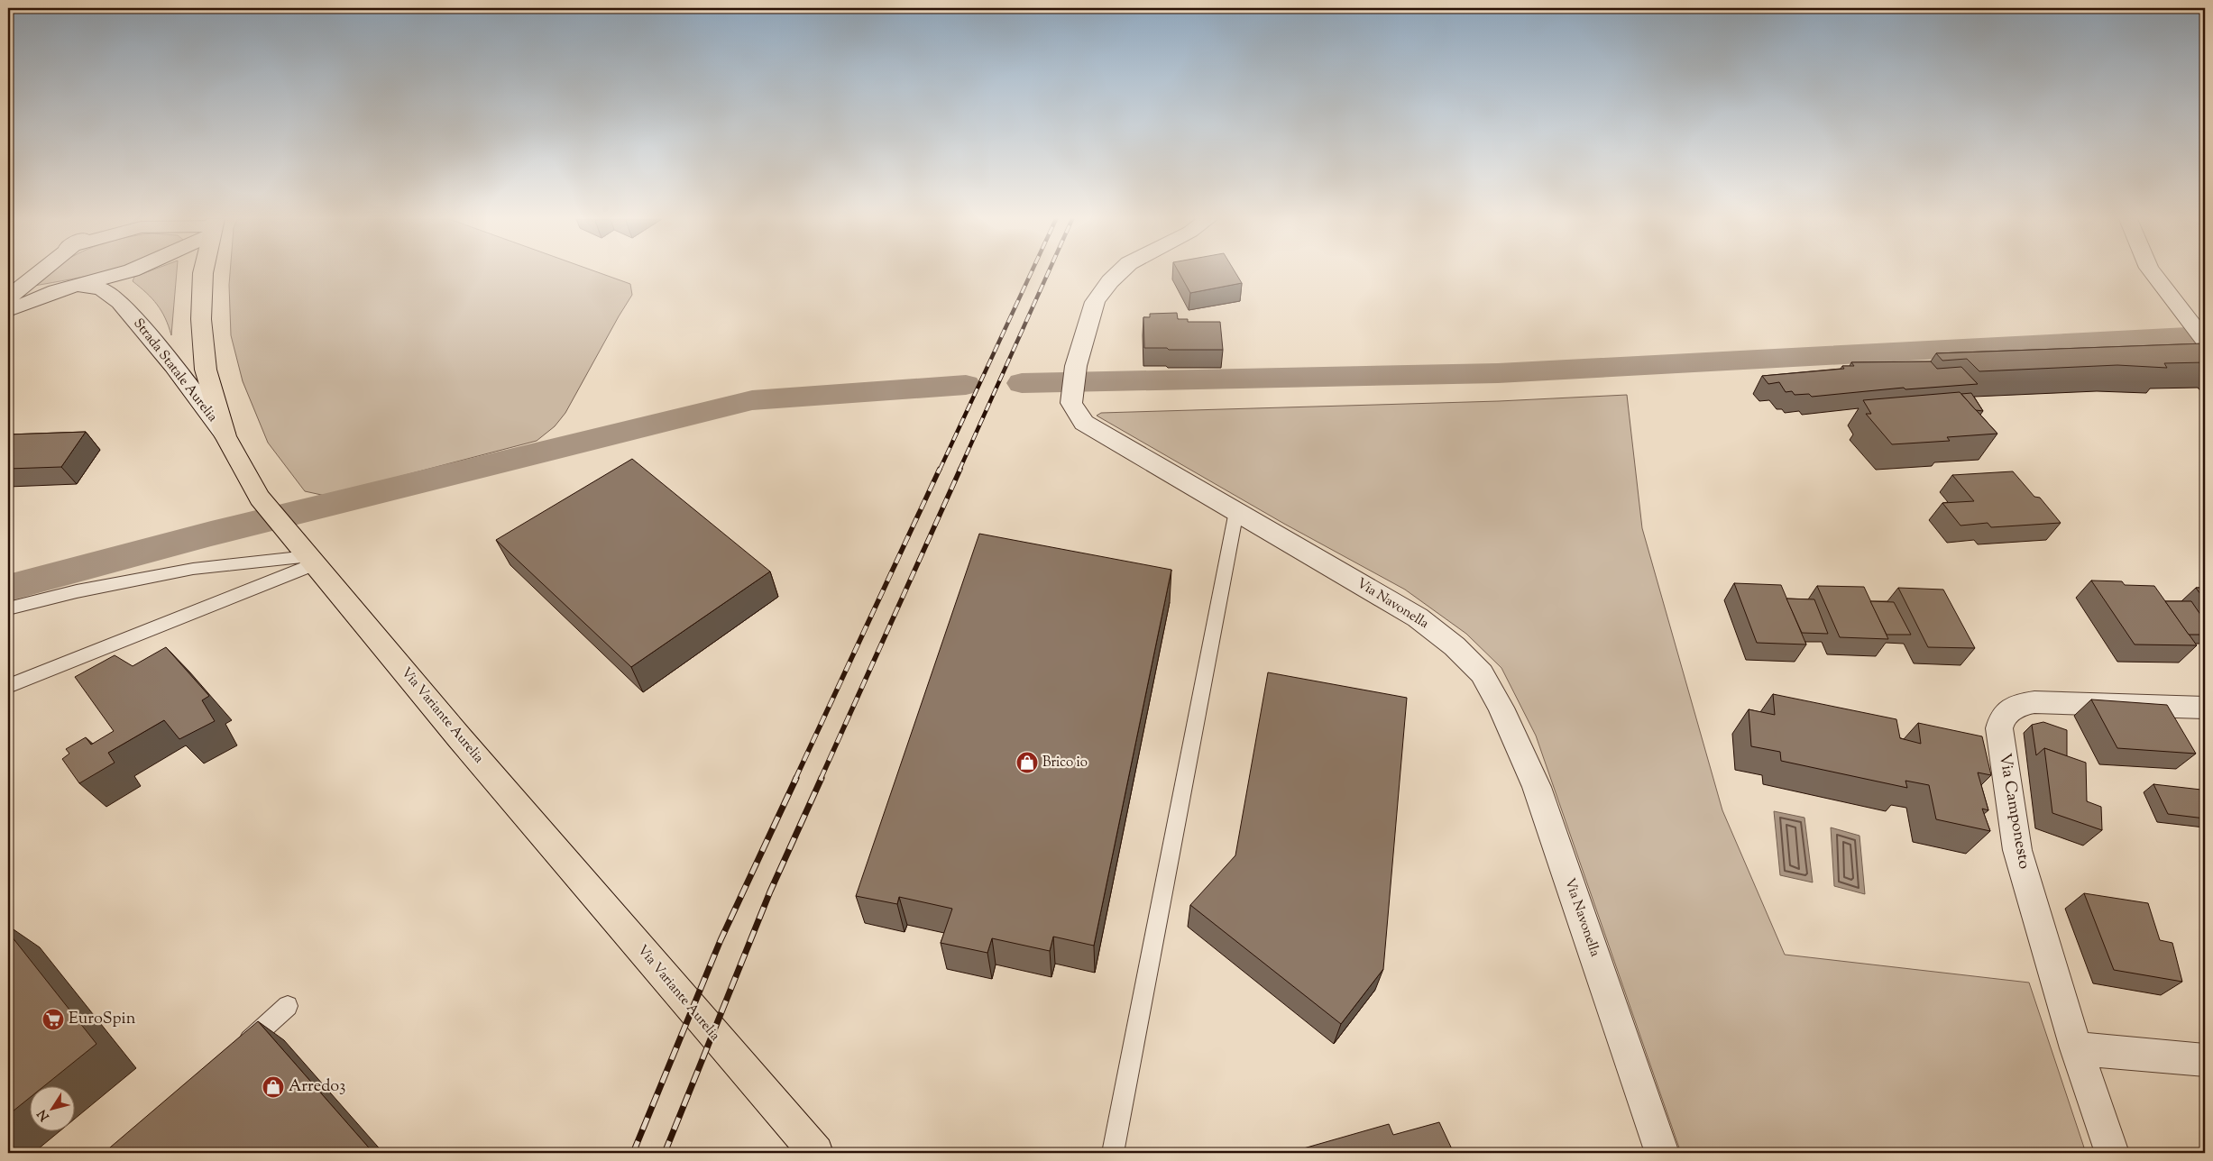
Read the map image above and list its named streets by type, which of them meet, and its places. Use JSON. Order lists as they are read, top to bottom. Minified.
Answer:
{"streets":{"main road":["Via Variante Aurelia"],"street":["Strada Statale Aurelia","Via Navonella","Via Camponesto"]},"crossings":[["Strada Statale Aurelia","Via Variante Aurelia"]],"places":{"shop":["Brico io","Arredo3"],"supermarket":["EuroSpin"]},"north":"bottom left"}
